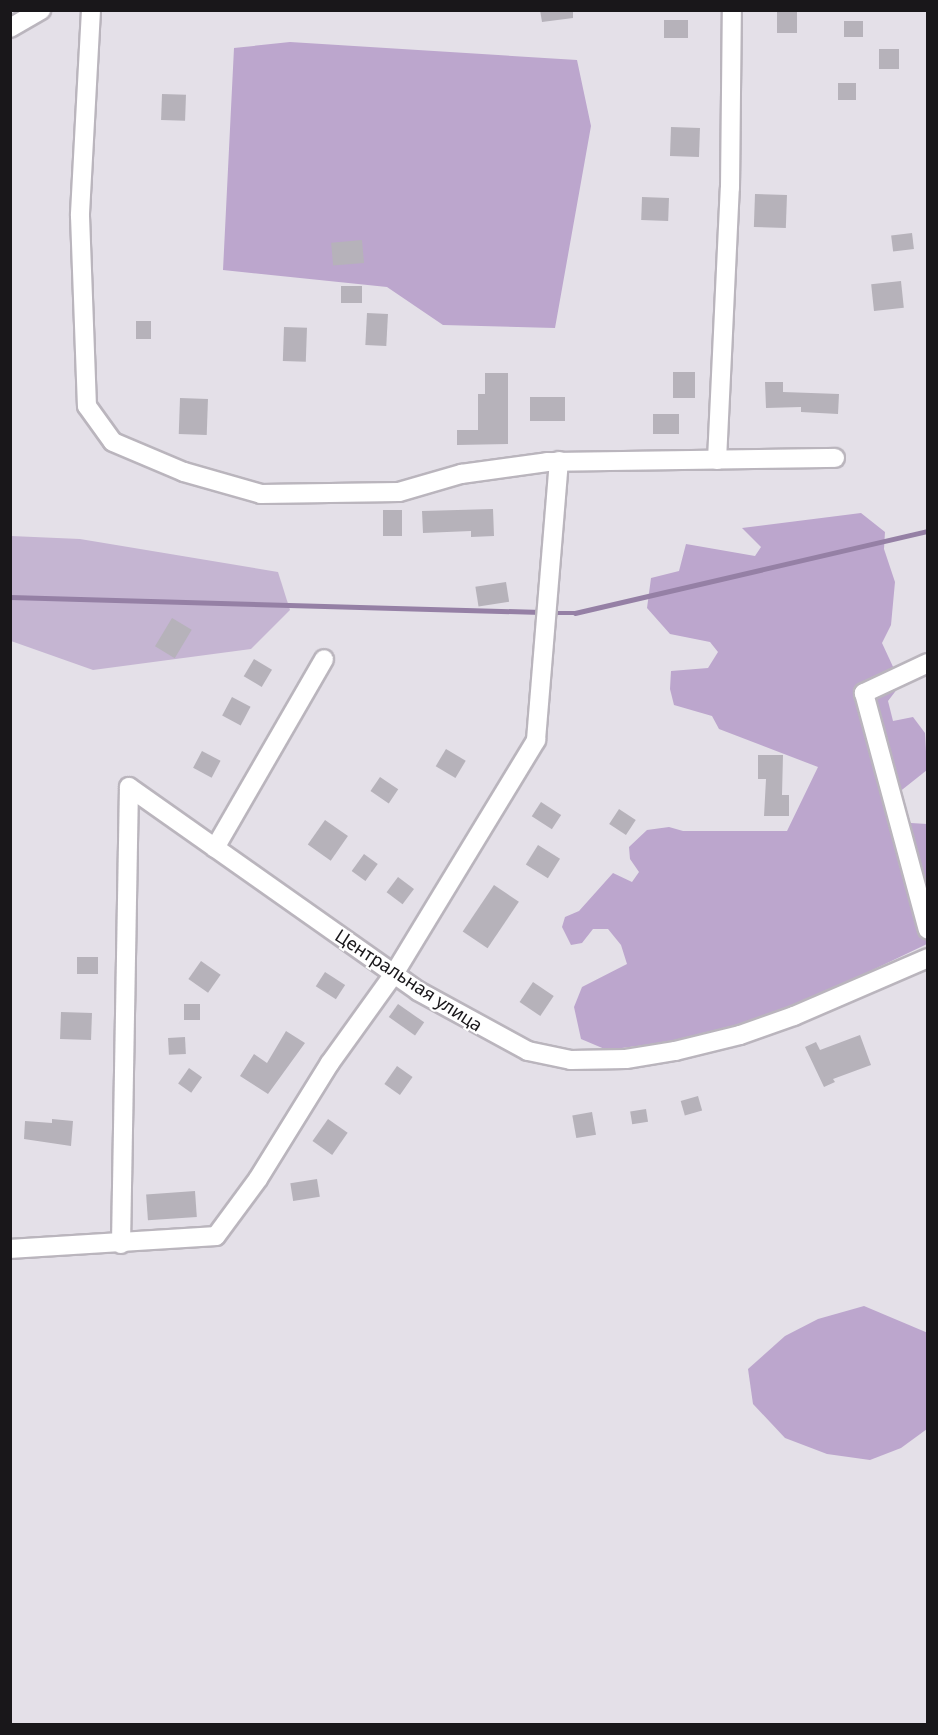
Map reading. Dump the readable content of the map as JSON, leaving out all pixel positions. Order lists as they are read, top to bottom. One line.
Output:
{"streets":{"street":["Центральная улица"]}}
